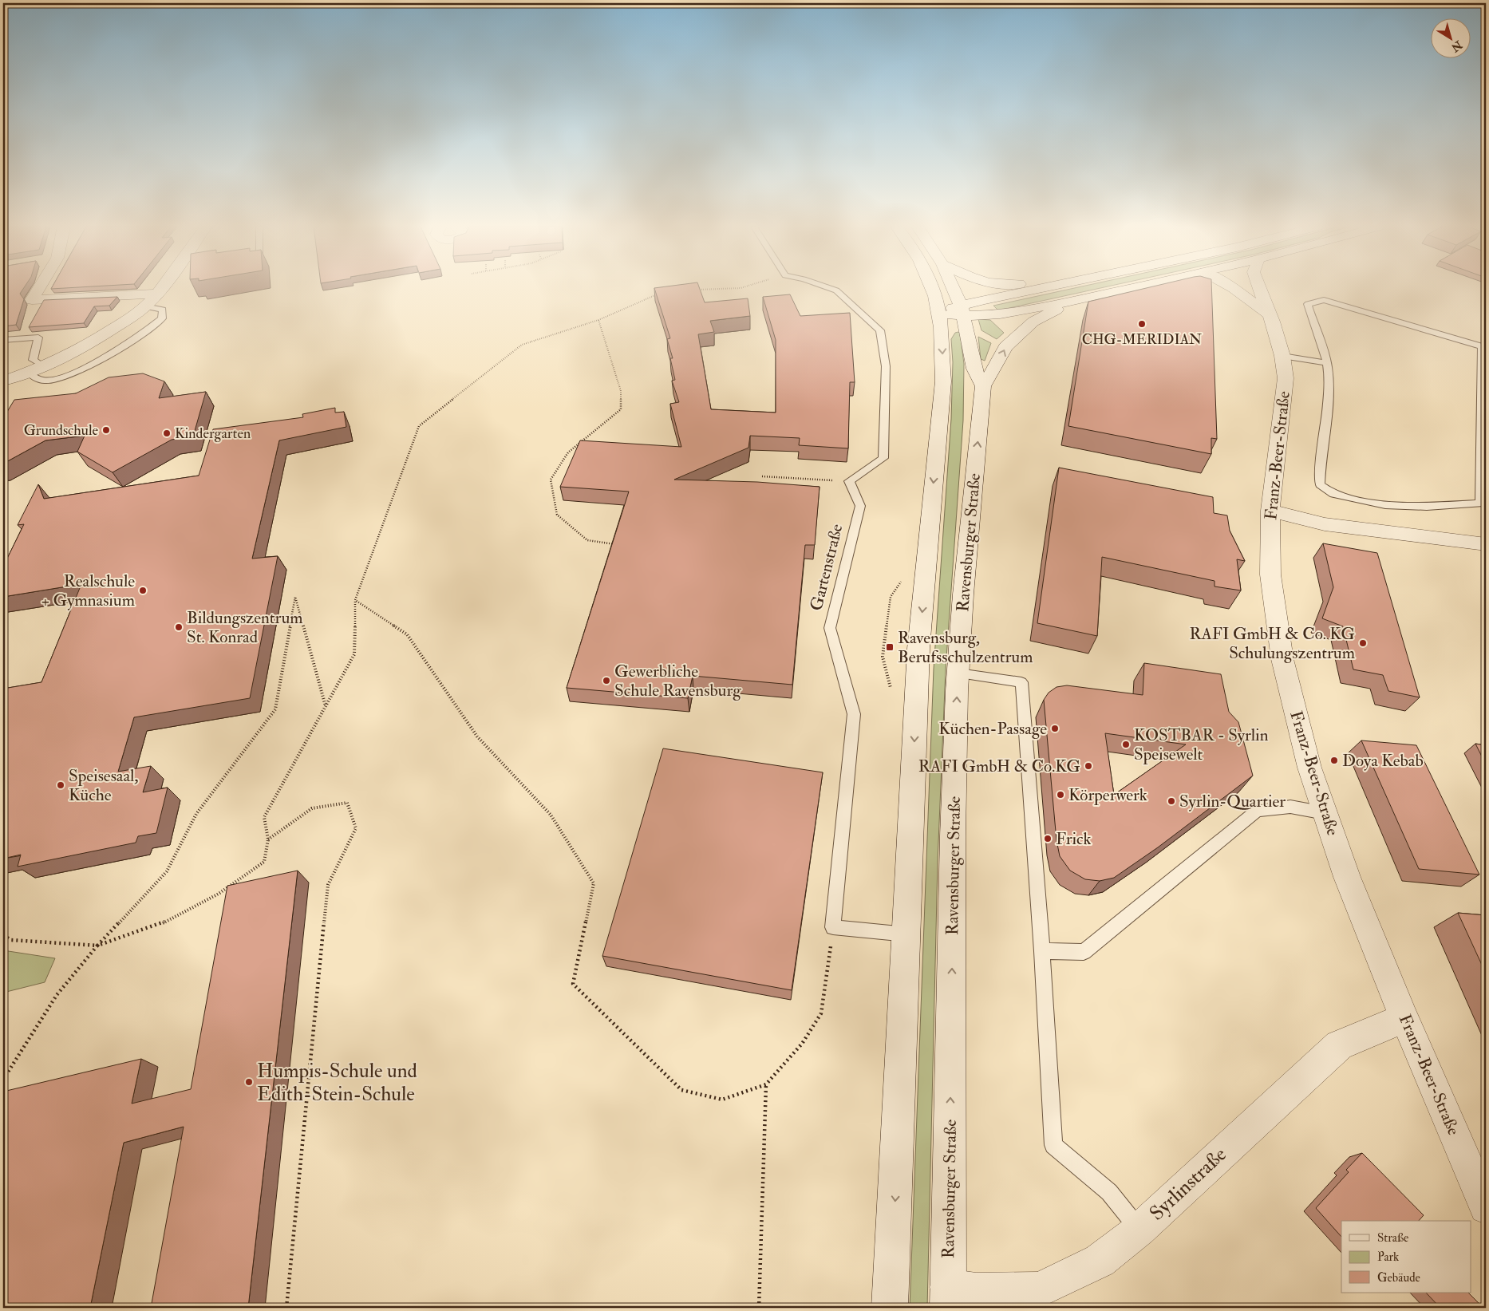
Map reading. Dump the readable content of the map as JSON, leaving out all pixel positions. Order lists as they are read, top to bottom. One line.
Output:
{"streets":{"main road":["Franz-Beer-Straße","Ravensburger Straße","Syrlinstraße"],"lane":["Gartenstraße"]},"crossings":[["Franz-Beer-Straße","Syrlinstraße"],["Ravensburger Straße","Syrlinstraße"]],"places":{"other":["CHG-MERIDIAN","Grundschule","Kindergarten","Realschule + Gymnasium","Bildungszentrum St. Konrad","RAFI GmbH & Co. KG Schulungszentrum","Gewerbliche Schule Ravensburg","Küchen-Passage","KOSTBAR - Syrlin Speisewelt","Doya Kebab","RAFI GmbH & Co.KG","Speisesaal, Küche","Körperwerk","Syrlin-Quartier","Frick","Humpis-Schule und Edith-Stein-Schule"],"transit":["Ravensburg, Berufsschulzentrum"]},"legend":["Straße","Park","Gebäude"],"north":"bottom right"}
